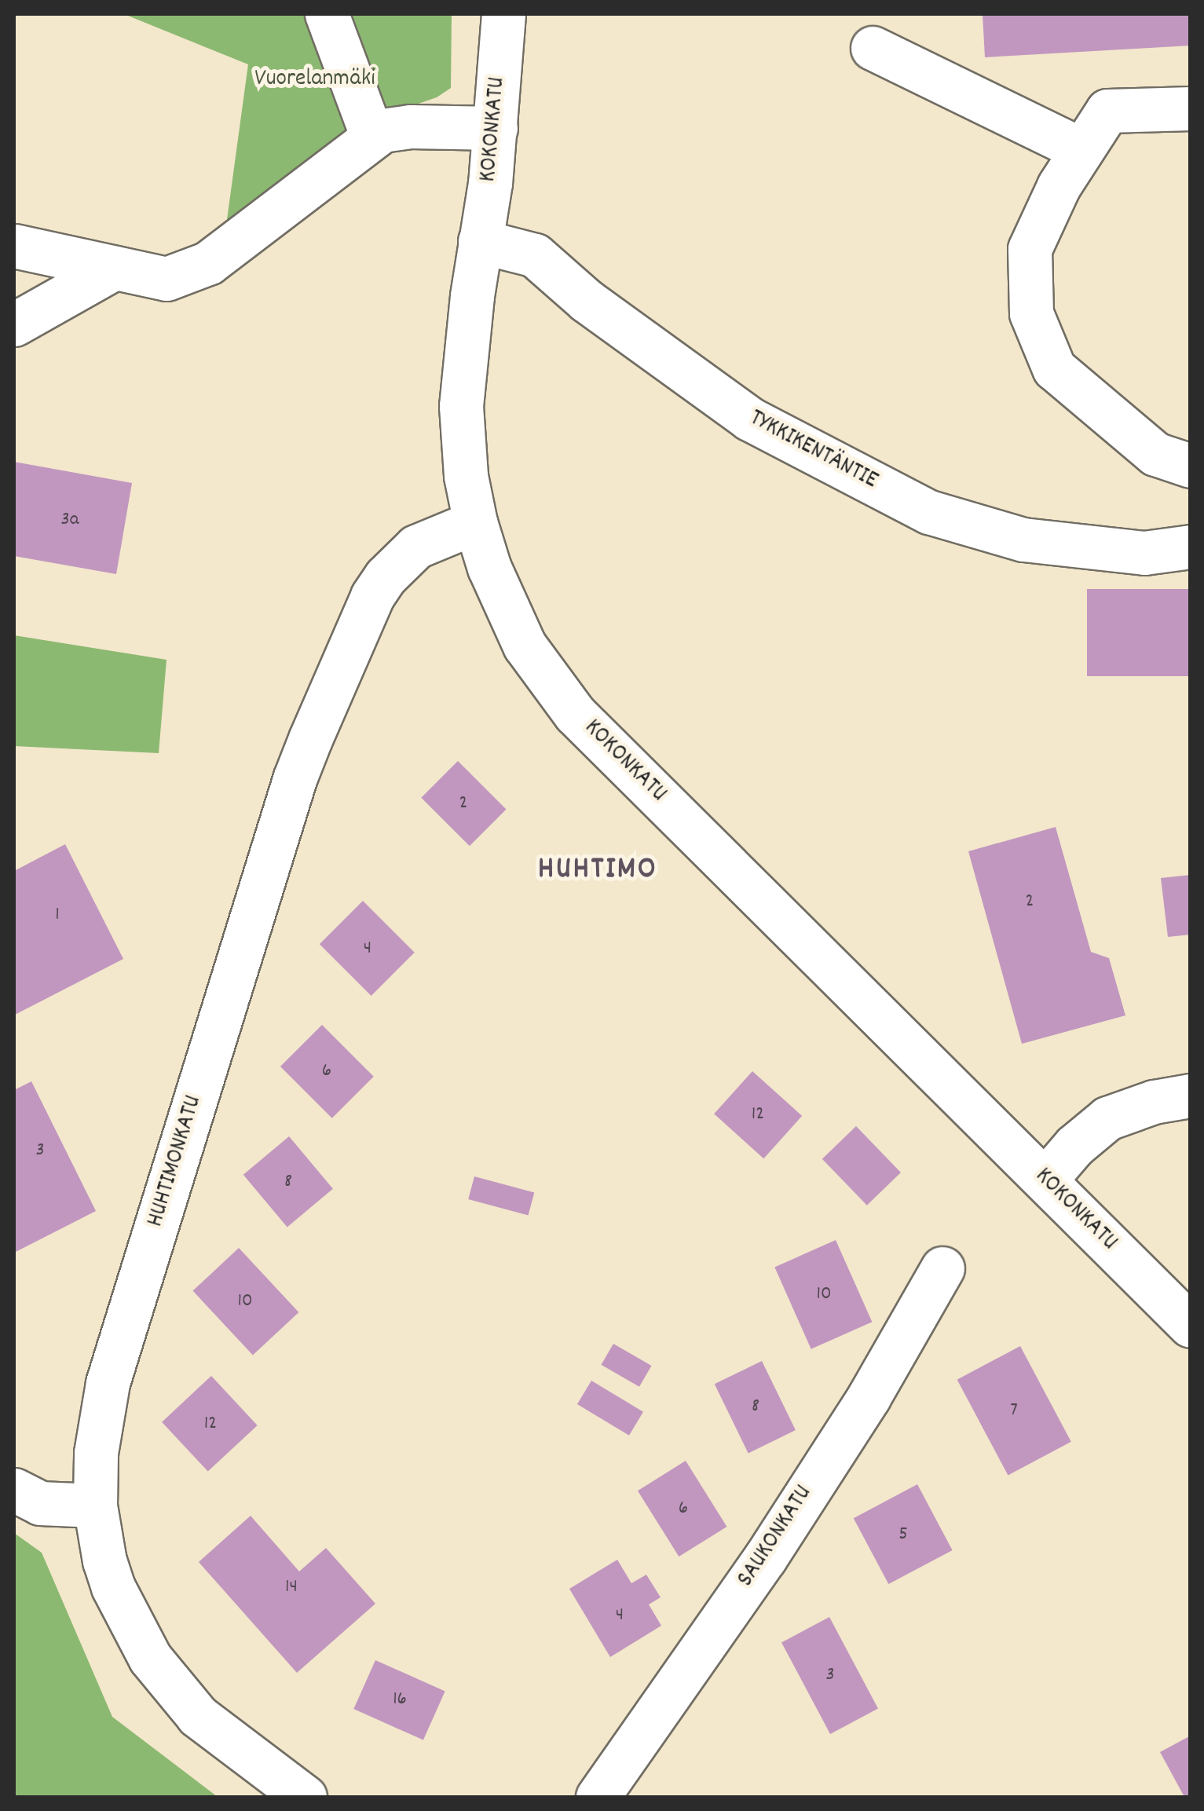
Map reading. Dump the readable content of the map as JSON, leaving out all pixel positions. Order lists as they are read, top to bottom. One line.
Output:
{"streets":{"street":["KOKONKATU","TYKKIKENTÄNTIE","HUHTIMONKATU","SAUKONKATU"]},"crossings":[["KOKONKATU","TYKKIKENTÄNTIE"],["KOKONKATU","HUHTIMONKATU"]],"districts":["HUHTIMO"],"parks":["Vuorelanmäki"],"house_numbers":["3a","2","2","1","4","6","12","3","8","10","10","8","7","12","6","5","14","4","3","16"]}
